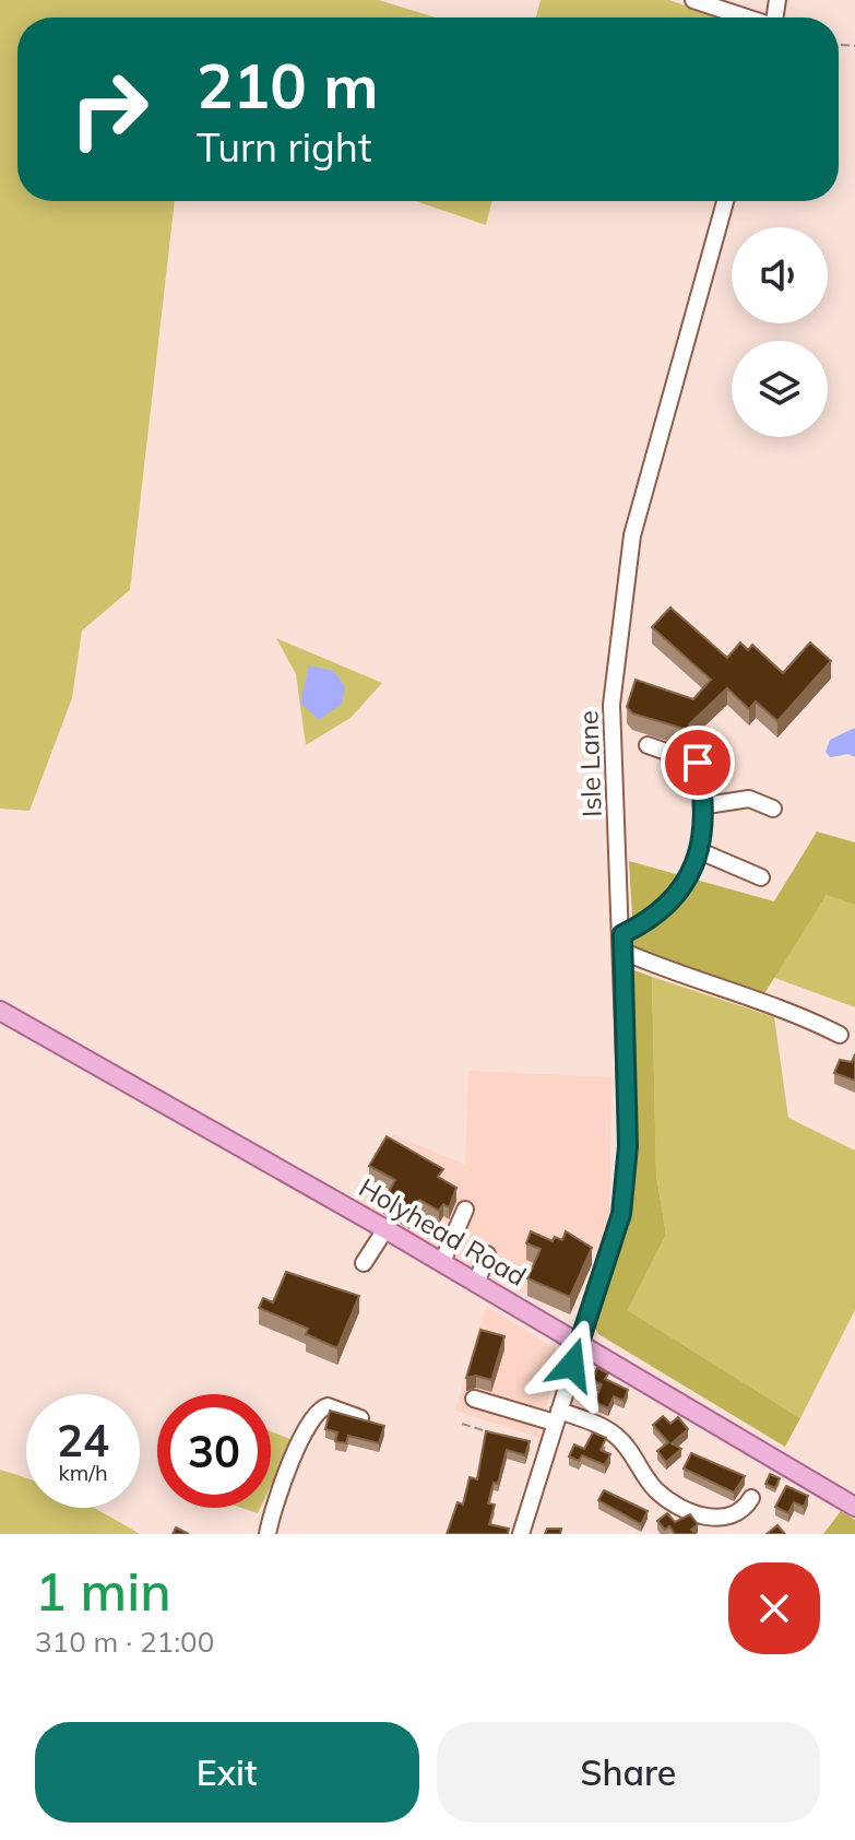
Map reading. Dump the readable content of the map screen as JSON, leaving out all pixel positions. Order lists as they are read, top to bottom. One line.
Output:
{"streets":{"main road":["Holyhead Road"],"street":["Isle Lane"]},"crossings":[["Isle Lane","Holyhead Road"]],"page":{"turn":["210 m","Turn right"],"speed":"24 km/h","limit":"30","heading":["1 min","310 m · 21:00"],"buttons":["Exit","Share"]}}
